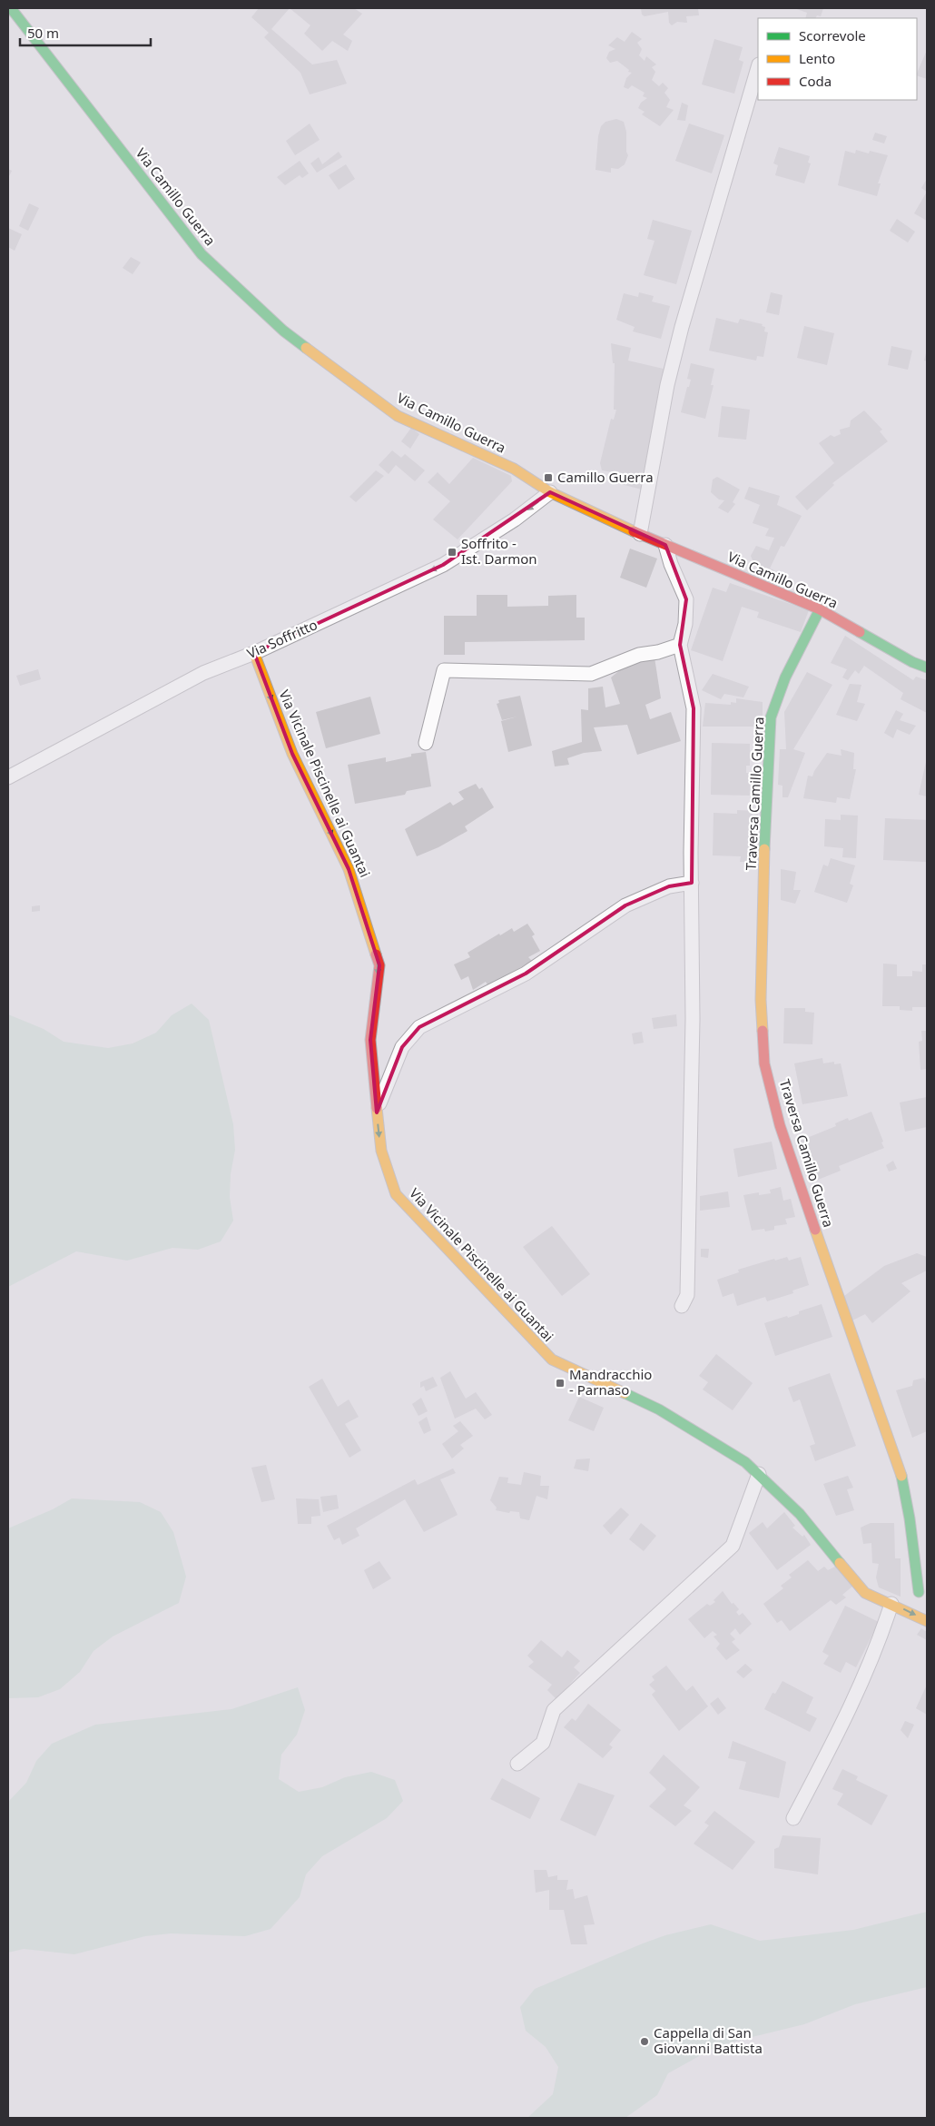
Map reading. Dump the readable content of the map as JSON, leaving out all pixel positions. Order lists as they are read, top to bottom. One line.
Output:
{"streets":{"street":["Via Camillo Guerra","Via Soffritto","Via Vicinale Piscinelle ai Guantai","Traversa Camillo Guerra"]},"crossings":[["Via Camillo Guerra","Via Soffritto"],["Via Camillo Guerra","Traversa Camillo Guerra"],["Via Soffritto","Via Vicinale Piscinelle ai Guantai"]],"one_way":["Via Soffritto","Via Vicinale Piscinelle ai Guantai"],"places":{"transit":["Camillo Guerra","Soffrito - Ist. Darmon","Mandracchio - Parnaso"],"other":["Cappella di San Giovanni Battista"]},"legend":["Scorrevole","Lento","Coda"],"scale_bar":"50 m"}
